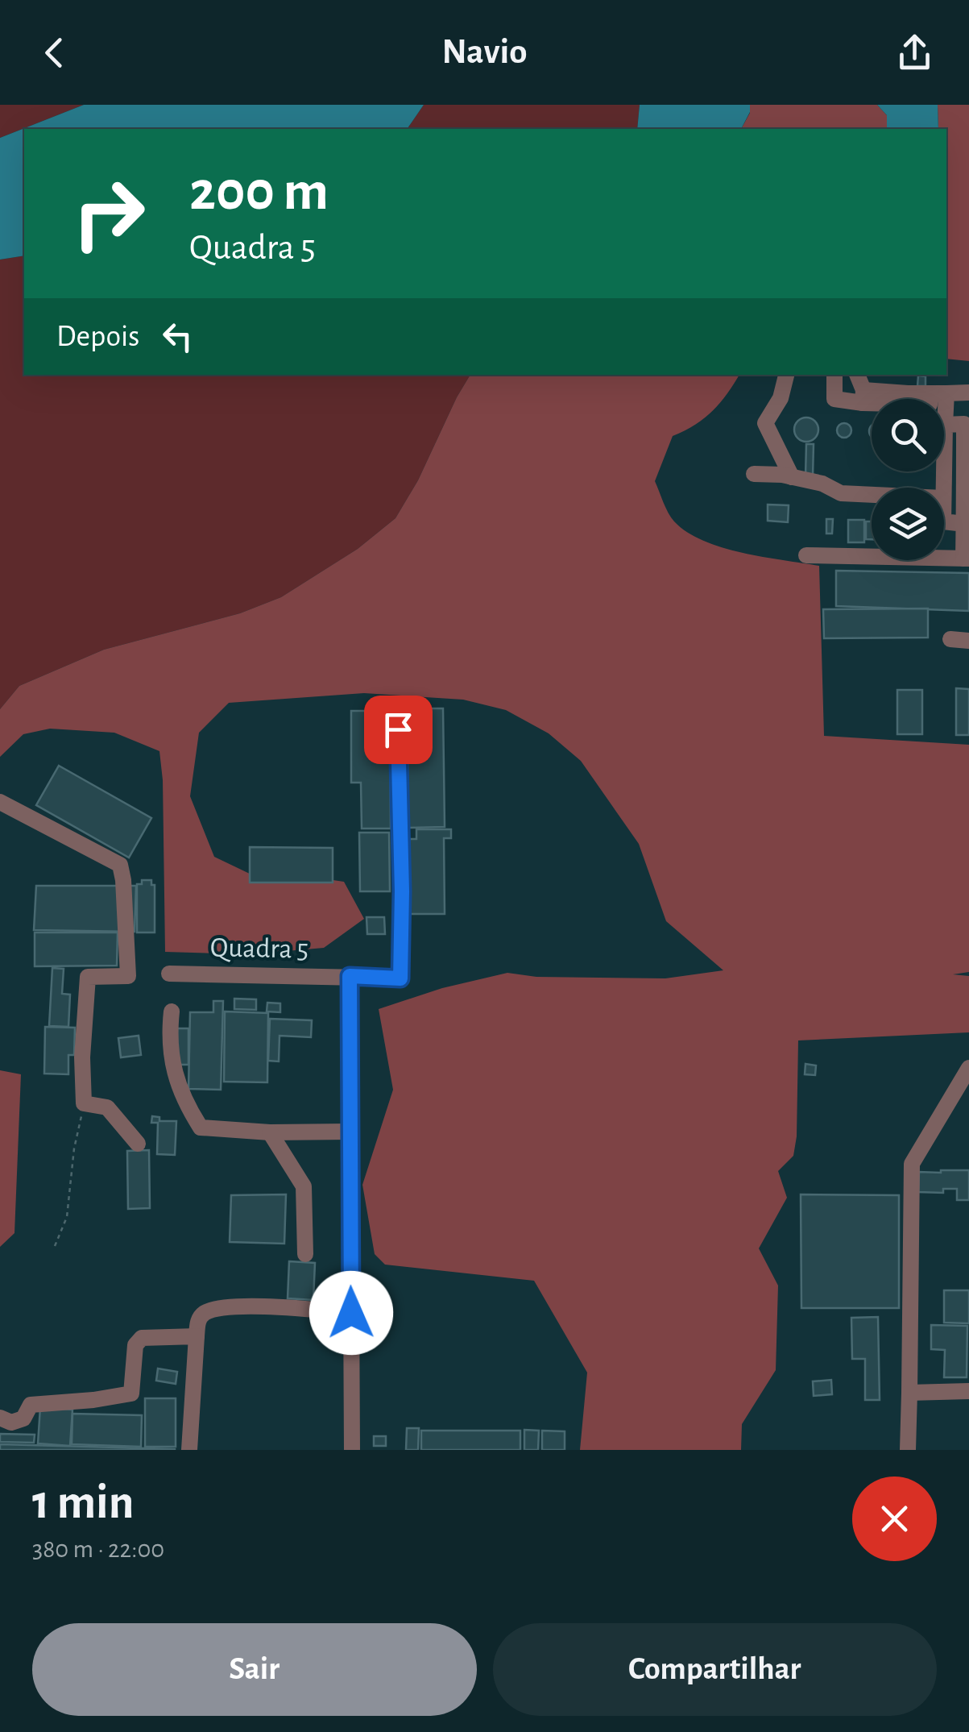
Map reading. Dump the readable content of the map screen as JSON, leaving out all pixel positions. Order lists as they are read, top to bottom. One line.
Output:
{"streets":{"street":["Quadra 5"]},"page":{"header":"Navio","turn":["200 m","Quadra 5"],"then":"Depois","heading":["1 min","380 m · 22:00"],"buttons":["Sair","Compartilhar"]}}
